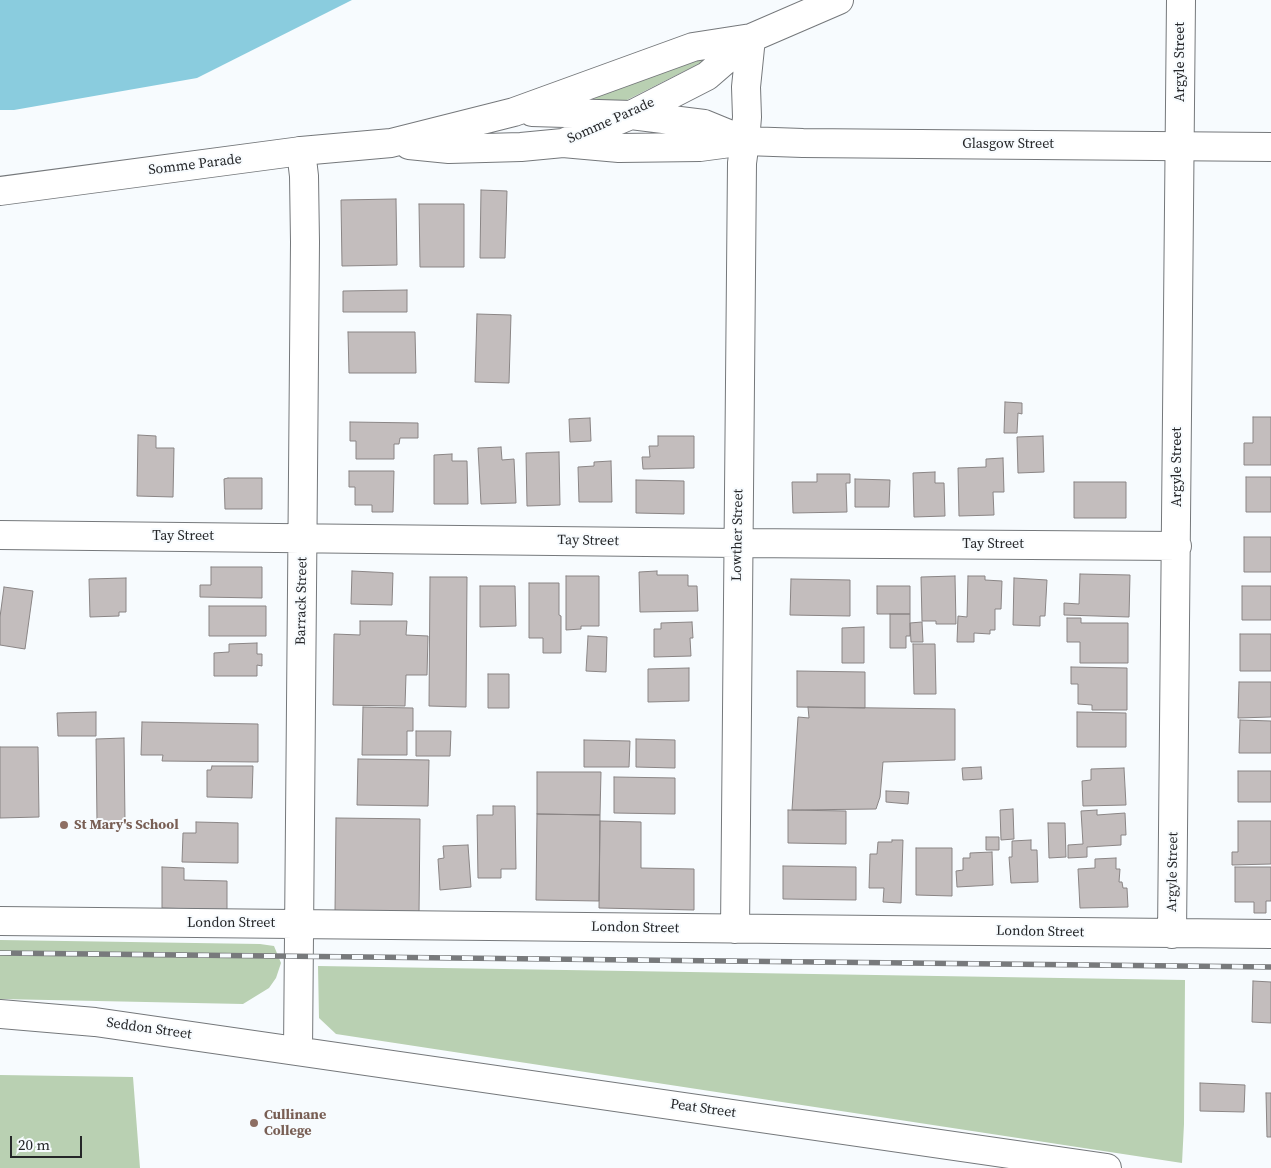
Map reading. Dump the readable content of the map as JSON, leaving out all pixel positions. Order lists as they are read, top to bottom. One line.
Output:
{"streets":{"street":["Argyle Street","Somme Parade","Glasgow Street","Lowther Street","Tay Street","Barrack Street","London Street","Seddon Street","Peat Street"]},"crossings":[["Argyle Street","Glasgow Street"],["Argyle Street","Tay Street"],["Argyle Street","London Street"],["Somme Parade","Glasgow Street"],["Somme Parade","Lowther Street"],["Somme Parade","Barrack Street"],["Glasgow Street","Lowther Street"],["Lowther Street","Tay Street"],["Lowther Street","London Street"],["Tay Street","Barrack Street"],["Barrack Street","London Street"],["Barrack Street","Seddon Street"],["Barrack Street","Peat Street"],["Seddon Street","Peat Street"]],"places":["St Mary's School","Cullinane College"],"scale_bar":"20 m"}
